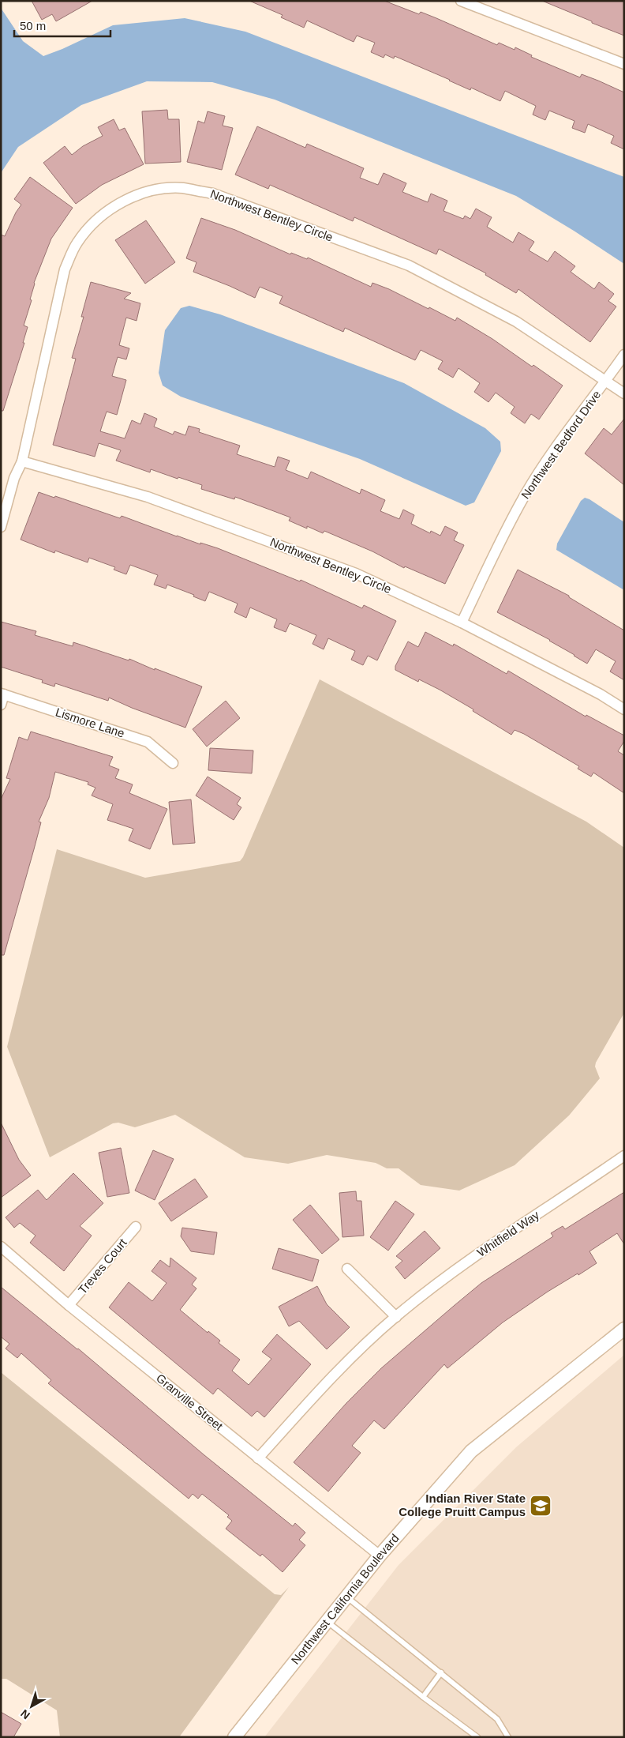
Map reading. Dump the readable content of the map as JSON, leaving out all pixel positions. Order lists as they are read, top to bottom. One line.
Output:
{"streets":{"street":["Northwest Bentley Circle","Northwest Bedford Drive","Lismore Lane","Whitfield Way","Treves Court","Granville Street","Northwest California Boulevard"]},"crossings":[["Northwest Bentley Circle","Northwest Bedford Drive"],["Whitfield Way","Granville Street"],["Treves Court","Granville Street"],["Granville Street","Northwest California Boulevard"]],"places":{"school or university":["Indian River State College Pruitt Campus"]},"scale_bar":"50 m","north":"bottom left"}
